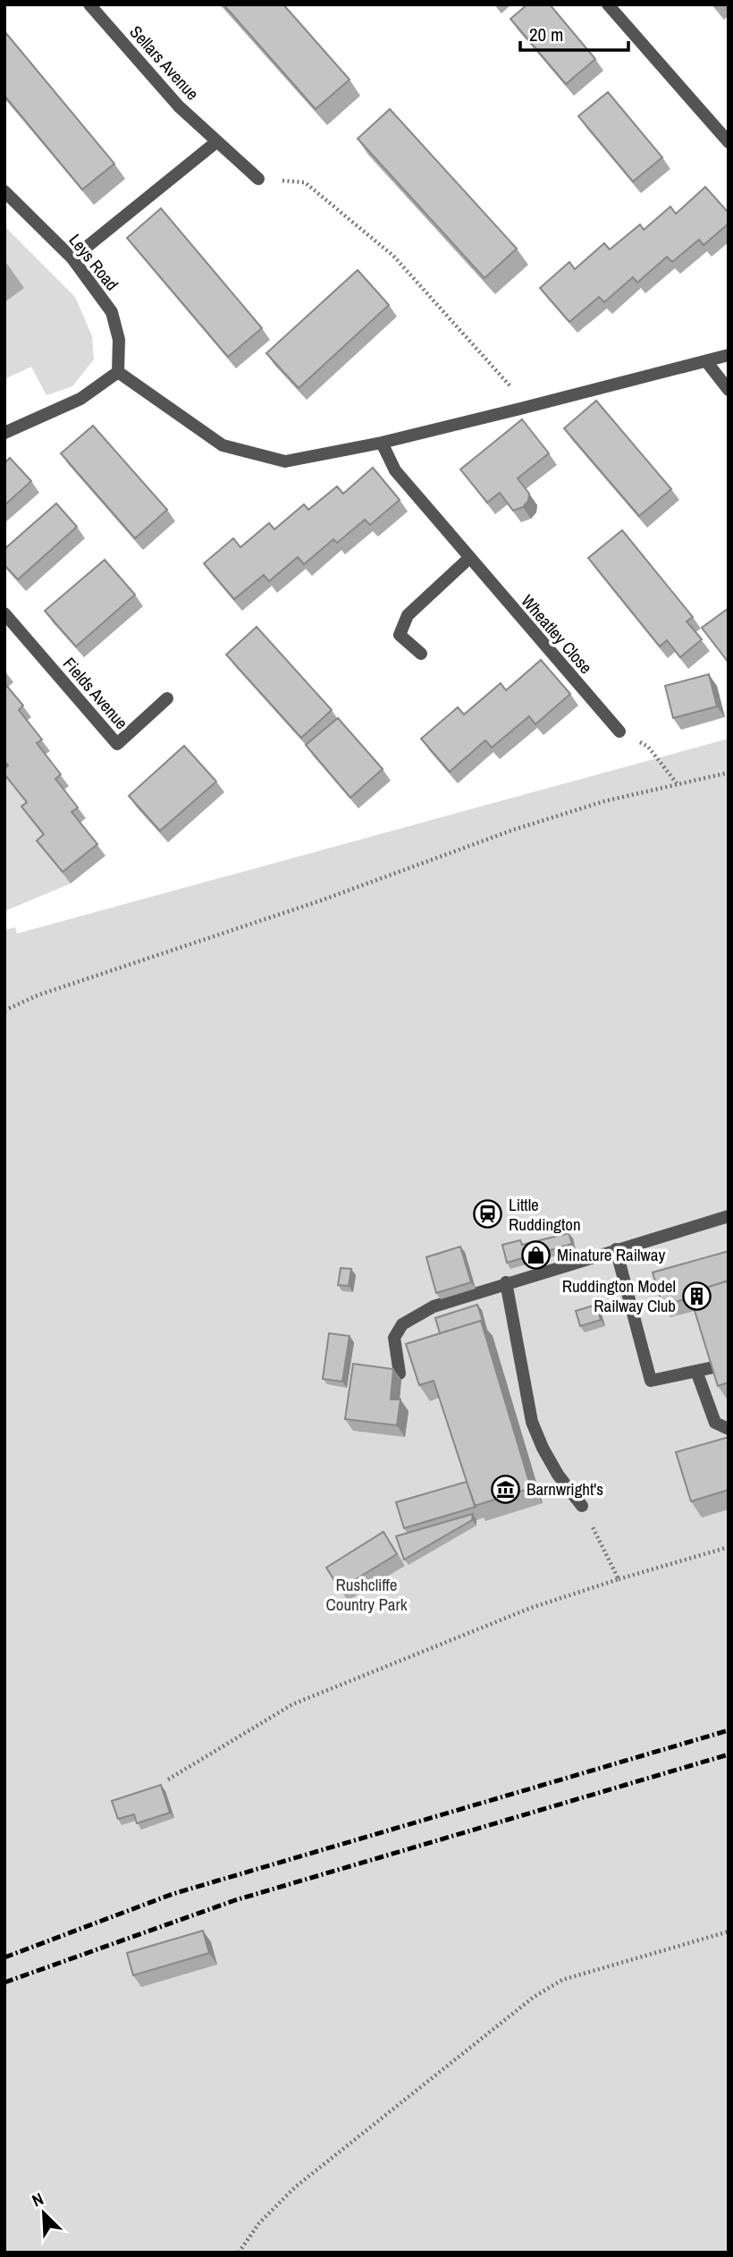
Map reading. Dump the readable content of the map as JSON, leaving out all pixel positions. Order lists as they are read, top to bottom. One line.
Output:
{"streets":{"street":["Sellars Avenue","Leys Road","Wheatley Close","Fields Avenue"]},"parks":["Rushcliffe Country Park"],"places":{"station":["Little Ruddington"],"shop":["Minature Railway"],"building":["Ruddington Model Railway Club"],"museum":["Barnwright's"]},"scale_bar":"20 m","north":"top left"}
